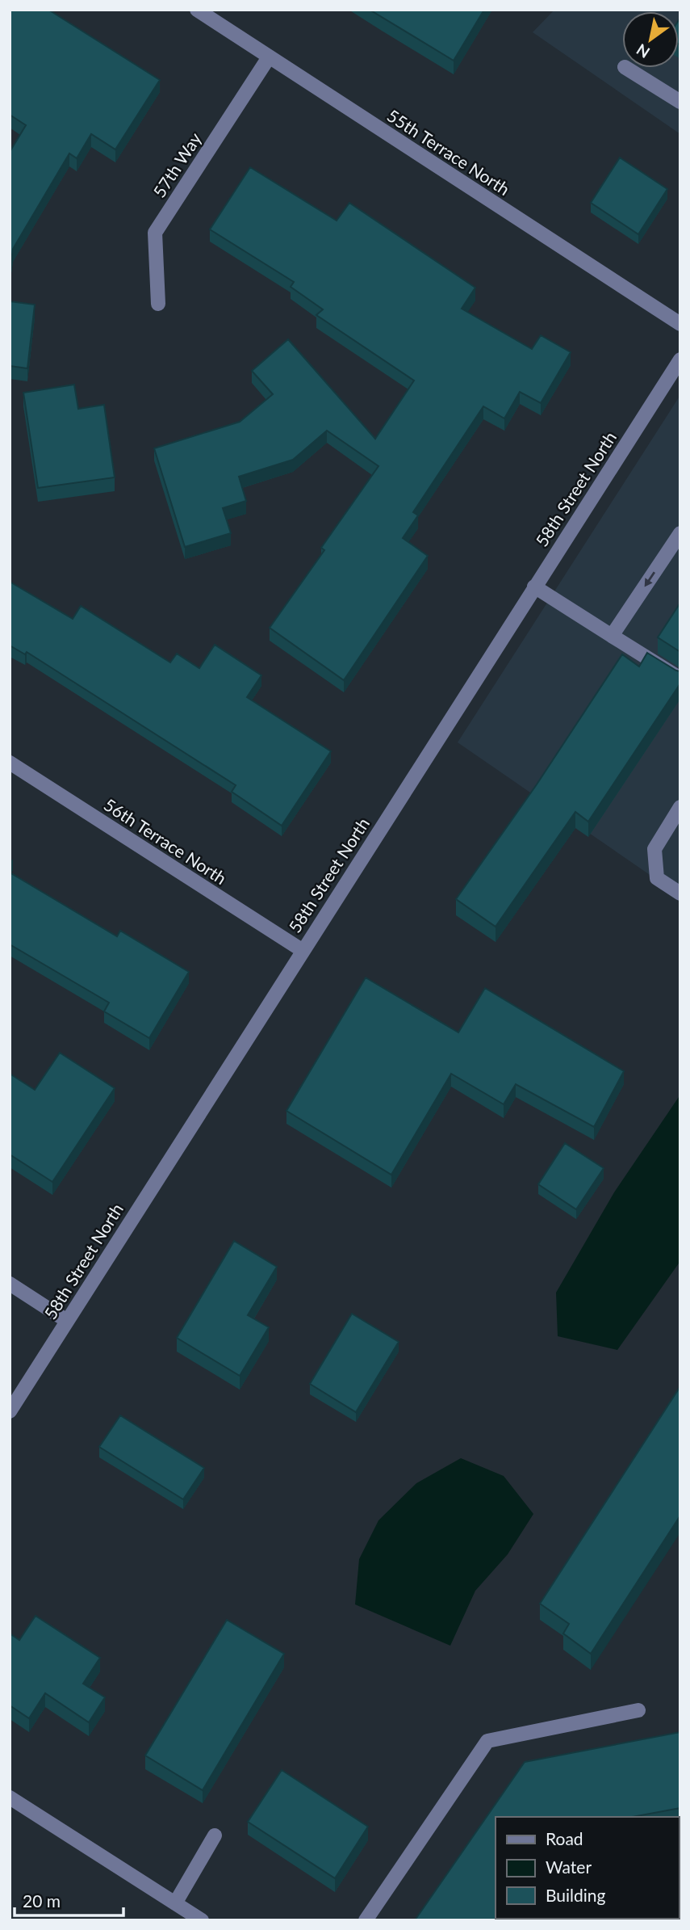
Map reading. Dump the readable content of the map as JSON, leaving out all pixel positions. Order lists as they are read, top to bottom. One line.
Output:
{"streets":{"street":["55th Terrace North","57th Way","58th Street North","56th Terrace North"]},"crossings":[["55th Terrace North","57th Way"],["58th Street North","56th Terrace North"]],"legend":["Road","Water","Building"],"scale_bar":"20 m","north":"bottom left"}
